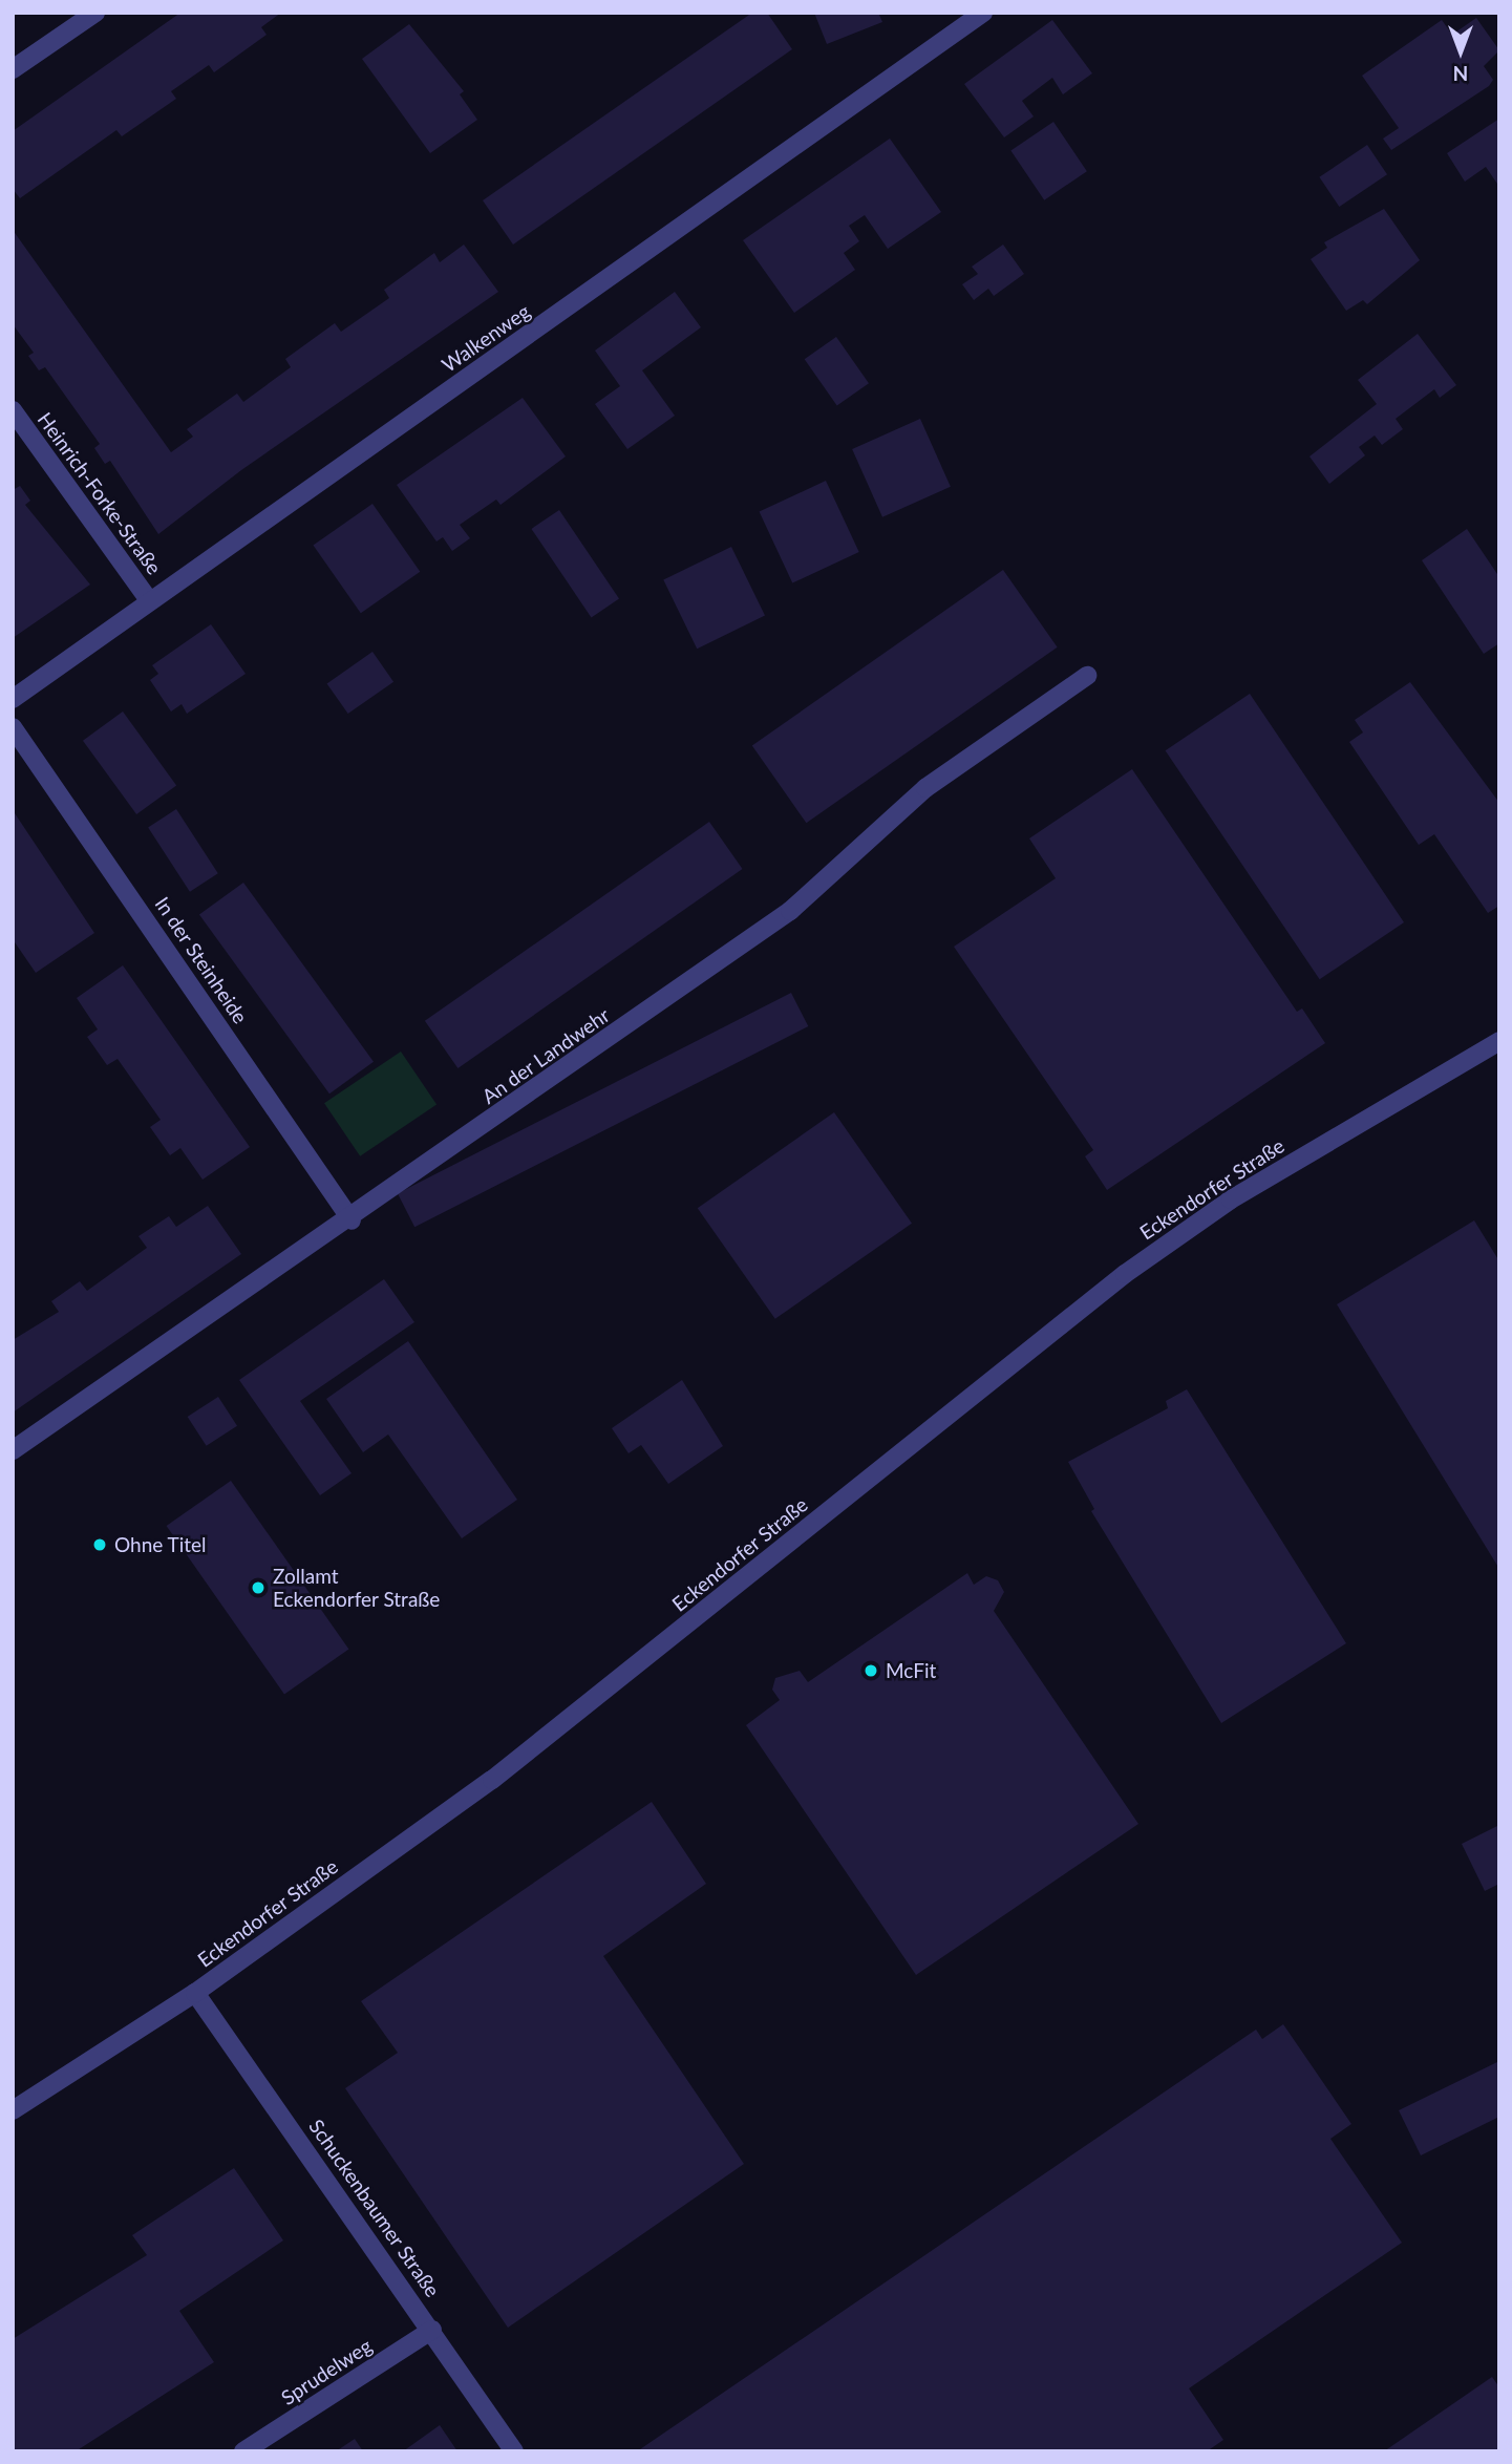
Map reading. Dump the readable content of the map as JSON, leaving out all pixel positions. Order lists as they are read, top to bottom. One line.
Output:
{"streets":{"street":["Walkenweg","Heinrich-Forke-Straße","In der Steinheide","An der Landwehr","Eckendorfer Straße","Schuckenbaumer Straße","Sprudelweg"]},"crossings":[["Walkenweg","Heinrich-Forke-Straße"],["In der Steinheide","An der Landwehr"],["Eckendorfer Straße","Schuckenbaumer Straße"],["Schuckenbaumer Straße","Sprudelweg"]],"places":["Ohne Titel","Zollamt Eckendorfer Straße","McFit"],"north":"bottom"}
